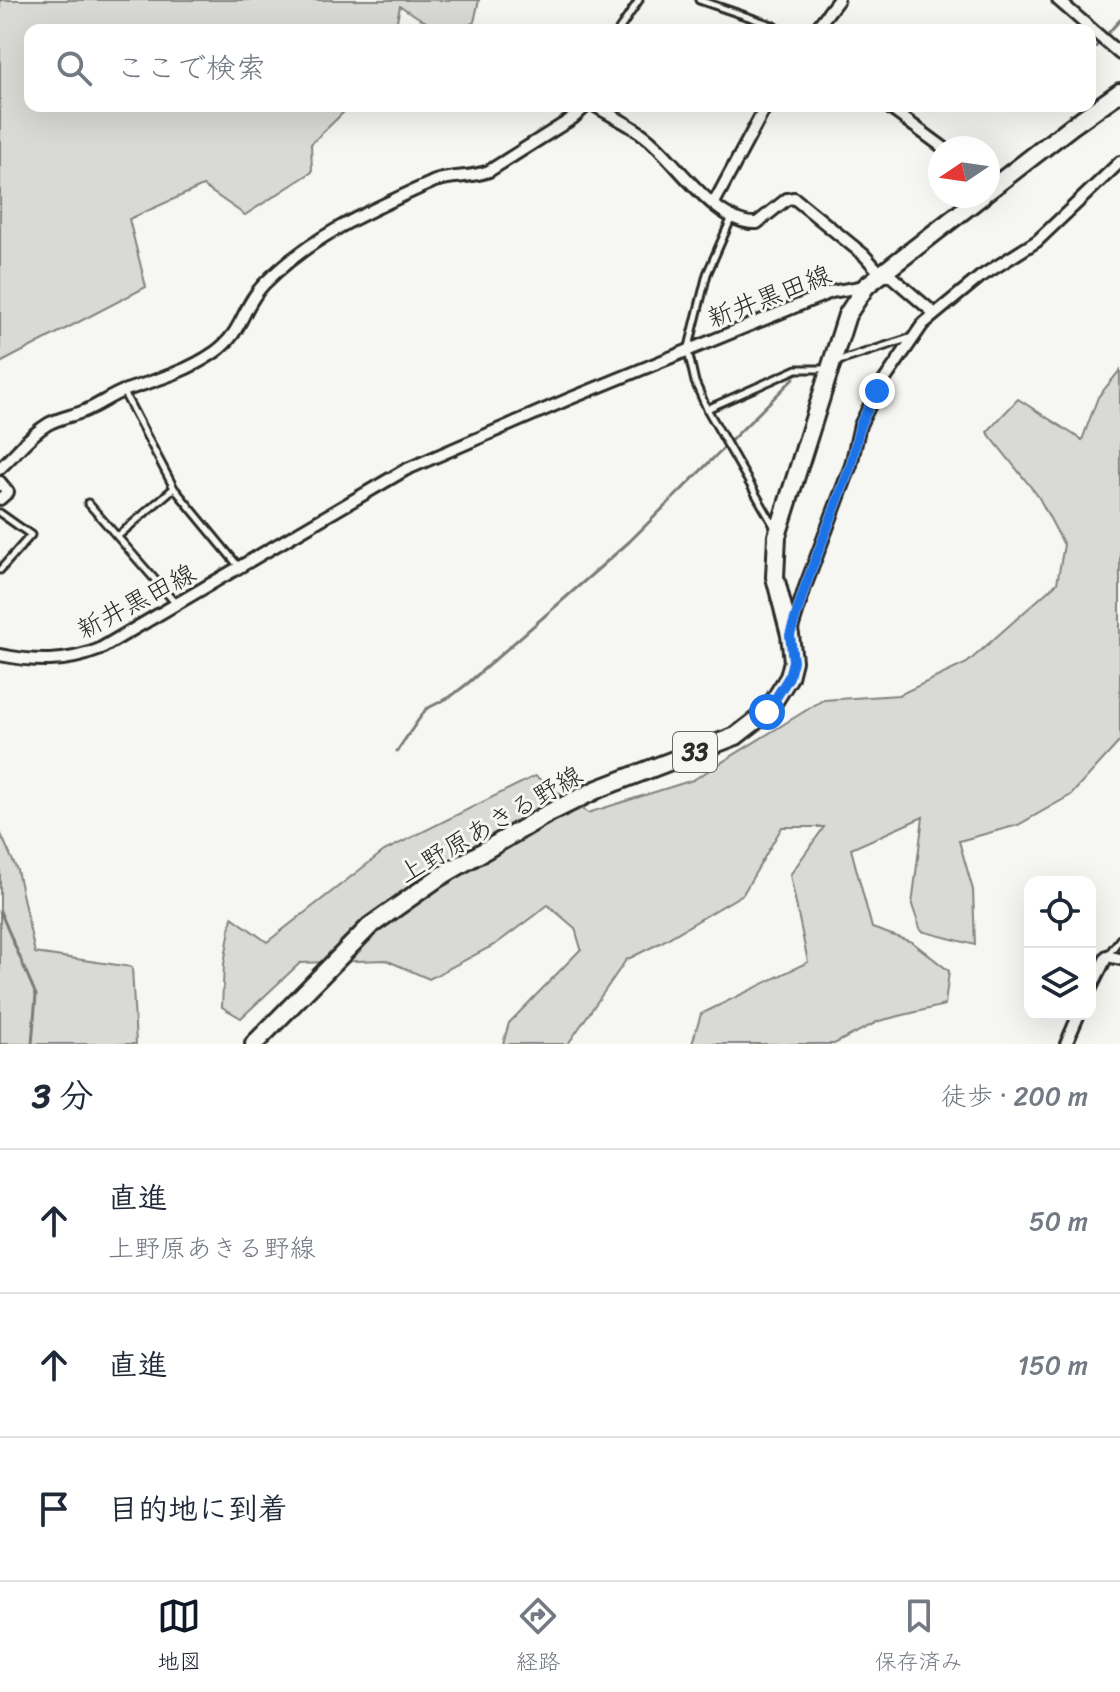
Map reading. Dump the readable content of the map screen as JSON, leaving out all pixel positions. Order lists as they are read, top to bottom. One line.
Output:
{"streets":{"main road":["33","上野原あきる野線"],"street":["新井黒田線"]},"crossings":[["新井黒田線","上野原あきる野線"]],"north":"left","page":{"search":"ここで検索","heading":["3 分","徒歩 · 200 m"],"list":[["直進","上野原あきる野線","50 m"],["直進","150 m"],"目的地に到着"],"nav":["地図","経路","保存済み"]}}
